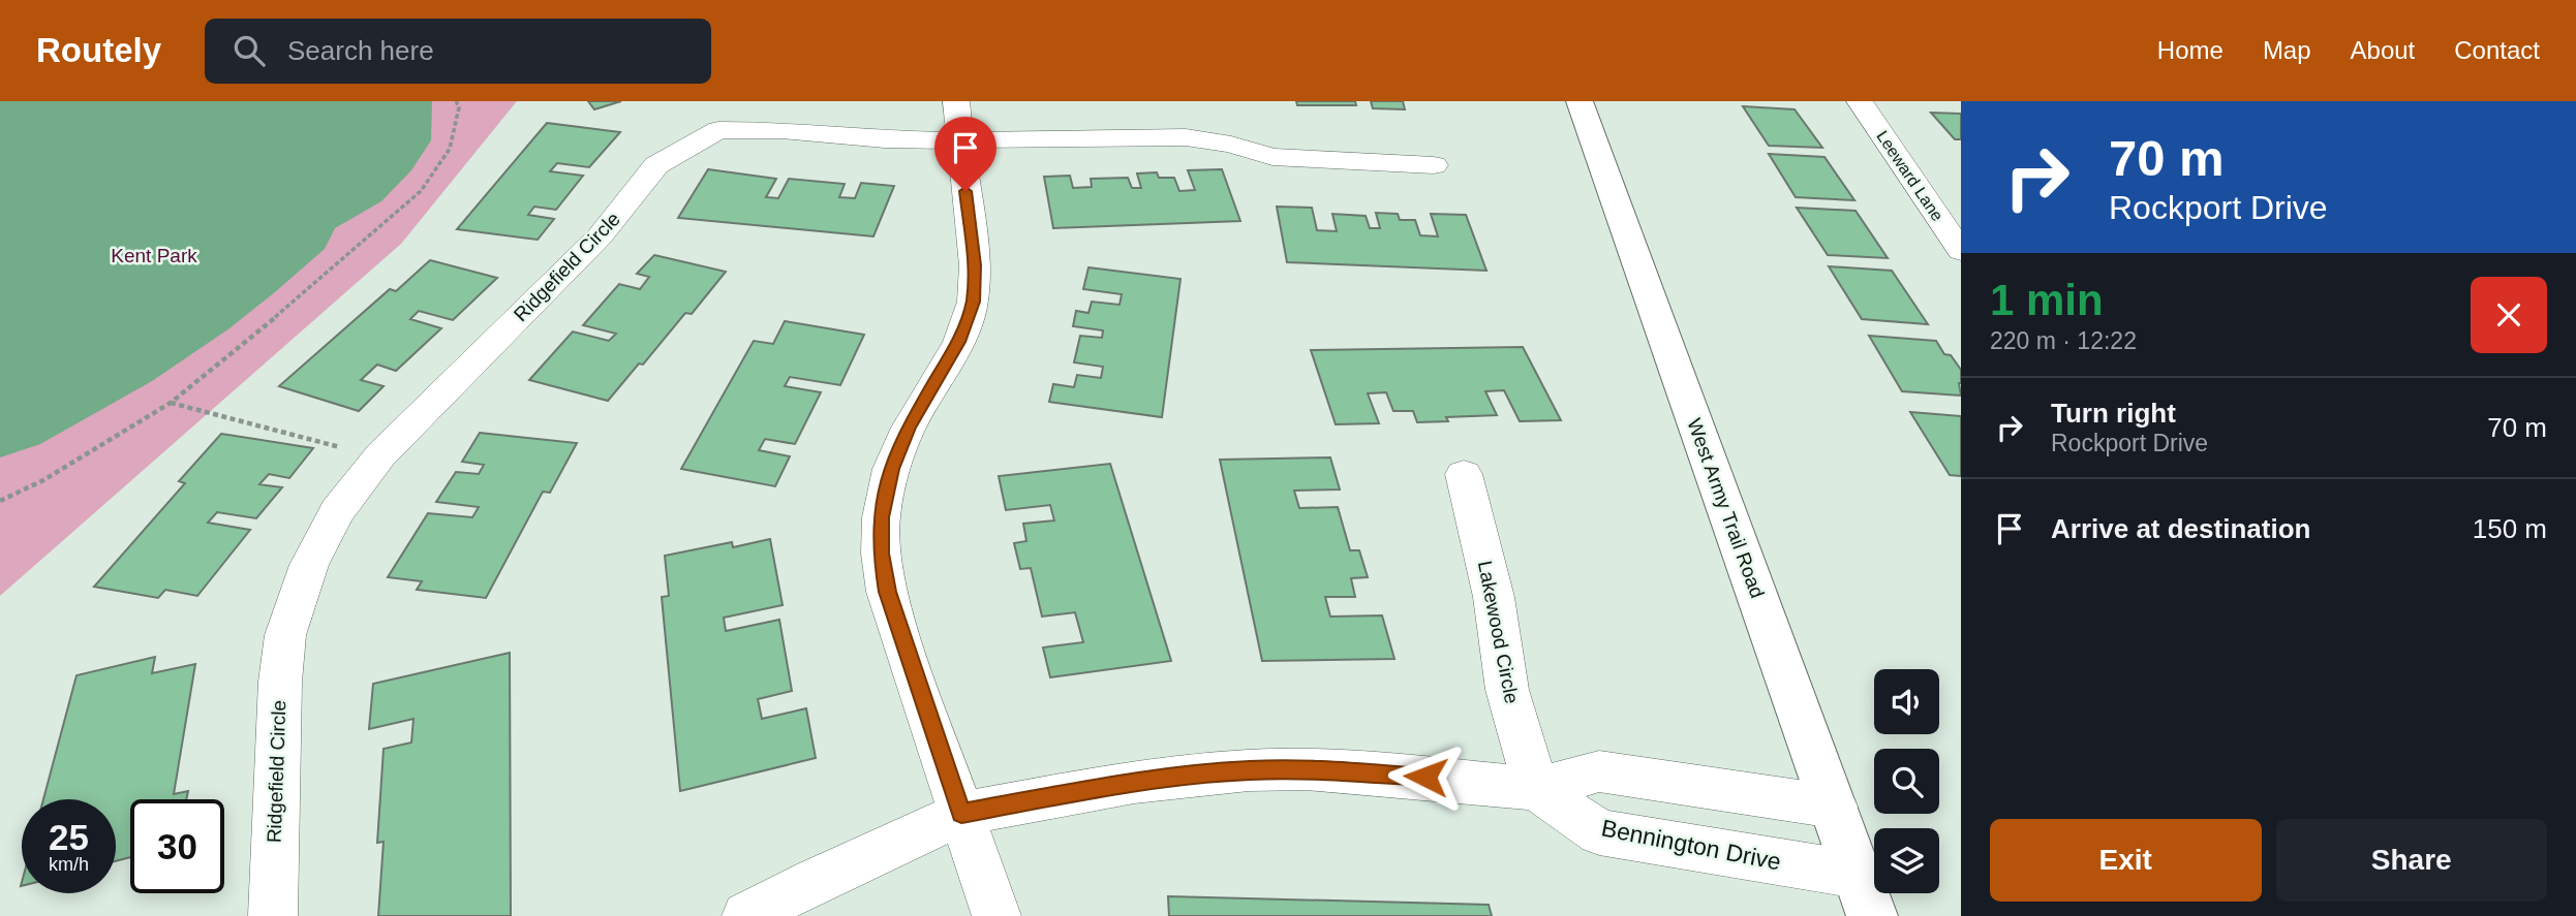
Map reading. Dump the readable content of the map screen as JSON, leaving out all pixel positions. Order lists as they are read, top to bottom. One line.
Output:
{"streets":{"main road":["West Army Trail Road"],"street":["Leeward Lane","Ridgefield Circle","Lakewood Circle","Bennington Drive"]},"crossings":[["West Army Trail Road","Bennington Drive"],["Lakewood Circle","Bennington Drive"]],"parks":["Kent Park"],"page":{"header":"Routely","search":"Search here","nav":["Home","Map","About","Contact"],"turn":["70 m","Rockport Drive"],"heading":["1 min","220 m · 12:22"],"list":[{"name":"Turn right","note":"Rockport Drive","value":"70 m"},{"name":"Arrive at destination","value":"150 m"}],"speed":"25 km/h","limit":"30","buttons":["Exit","Share"]}}
